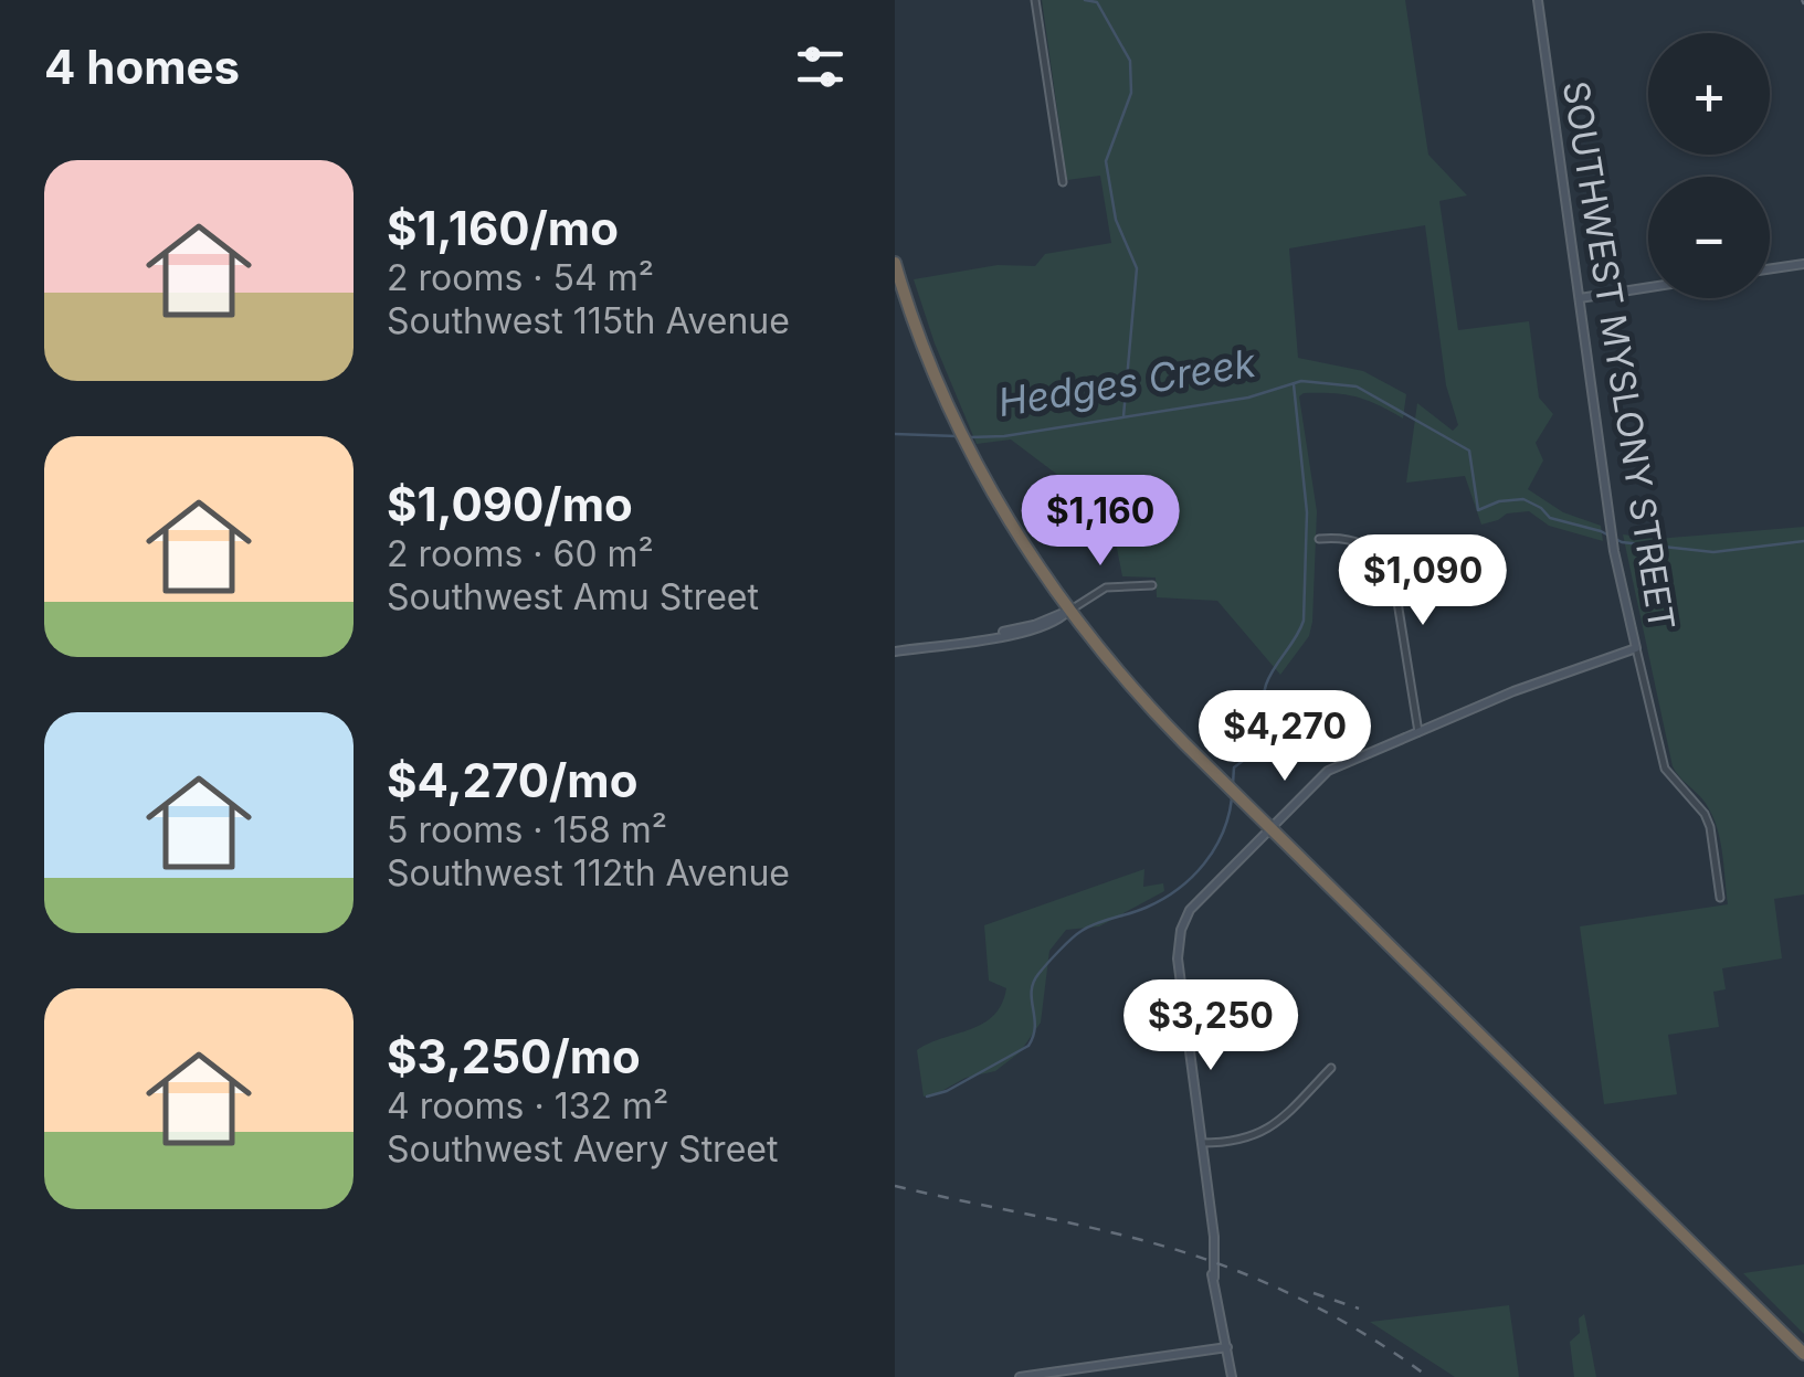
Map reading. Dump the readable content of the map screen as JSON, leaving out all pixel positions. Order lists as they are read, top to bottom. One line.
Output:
{"streets":{"street":["SOUTHWEST MYSLONY STREET"]},"water":["Hedges Creek"],"page":{"heading":"4 homes","map_buttons":["+","−"],"list":[{"name":"$1,160/mo","note":"2 rooms · 54 m² · Southwest 115th Avenue"},{"name":"$1,090/mo","note":"2 rooms · 60 m² · Southwest Amu Street"},{"name":"$4,270/mo","note":"5 rooms · 158 m² · Southwest 112th Avenue"},{"name":"$3,250/mo","note":"4 rooms · 132 m² · Southwest Avery Street"}],"price":["$1,160","$1,090","$4,270","$3,250"]}}
